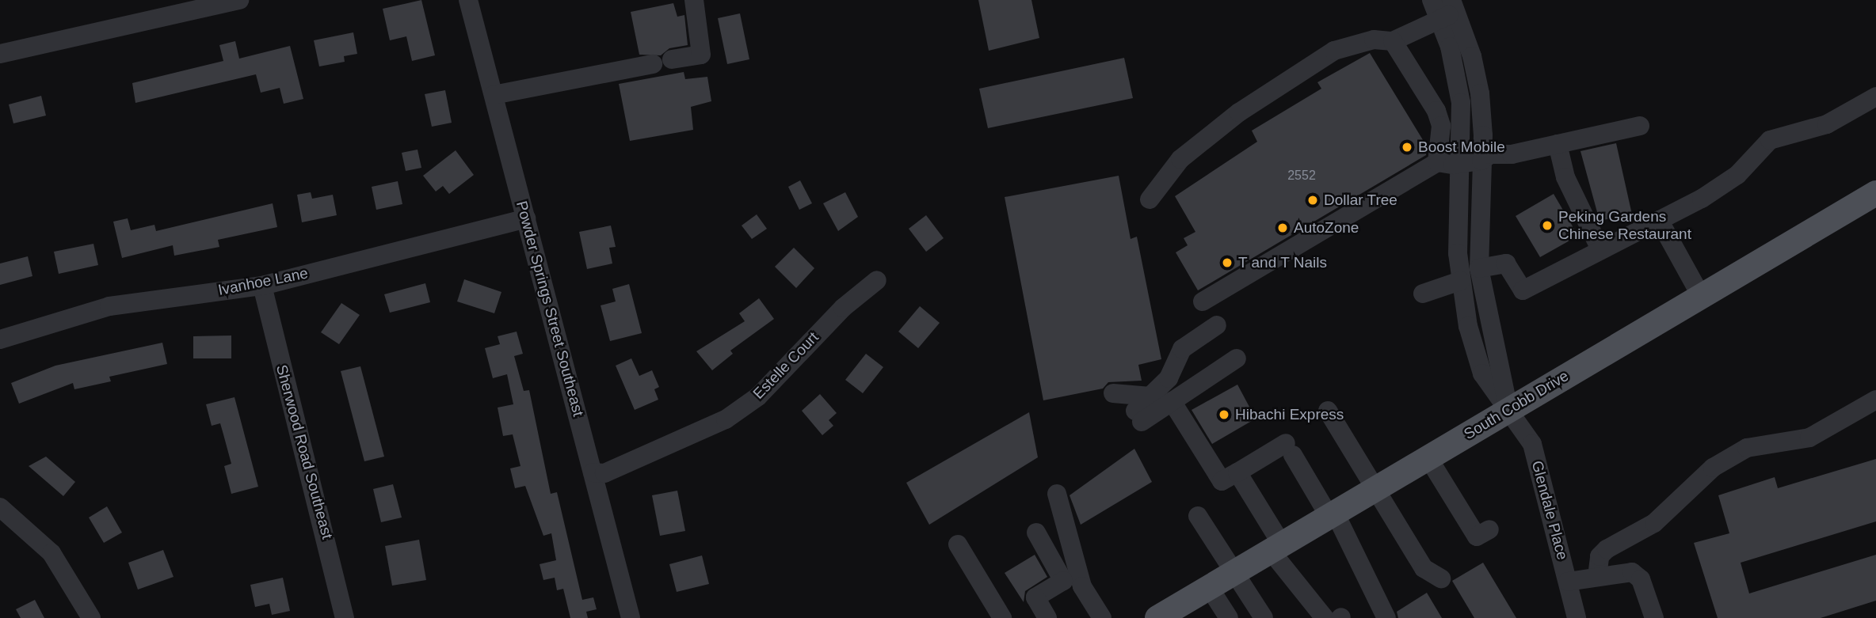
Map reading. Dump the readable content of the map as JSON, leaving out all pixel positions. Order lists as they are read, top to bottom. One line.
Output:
{"streets":{"main road":["South Cobb Drive"],"street":["Ivanhoe Lane","Powder Springs Street Southeast","Estelle Court","Sherwood Road Southeast","Glendale Place"]},"crossings":[["Ivanhoe Lane","Powder Springs Street Southeast"],["Ivanhoe Lane","Sherwood Road Southeast"],["Powder Springs Street Southeast","Estelle Court"],["South Cobb Drive","Glendale Place"]],"places":["Boost Mobile","Dollar Tree","Peking Gardens Chinese Restaurant","AutoZone","T and T Nails","Hibachi Express"],"house_numbers":["2552"]}
